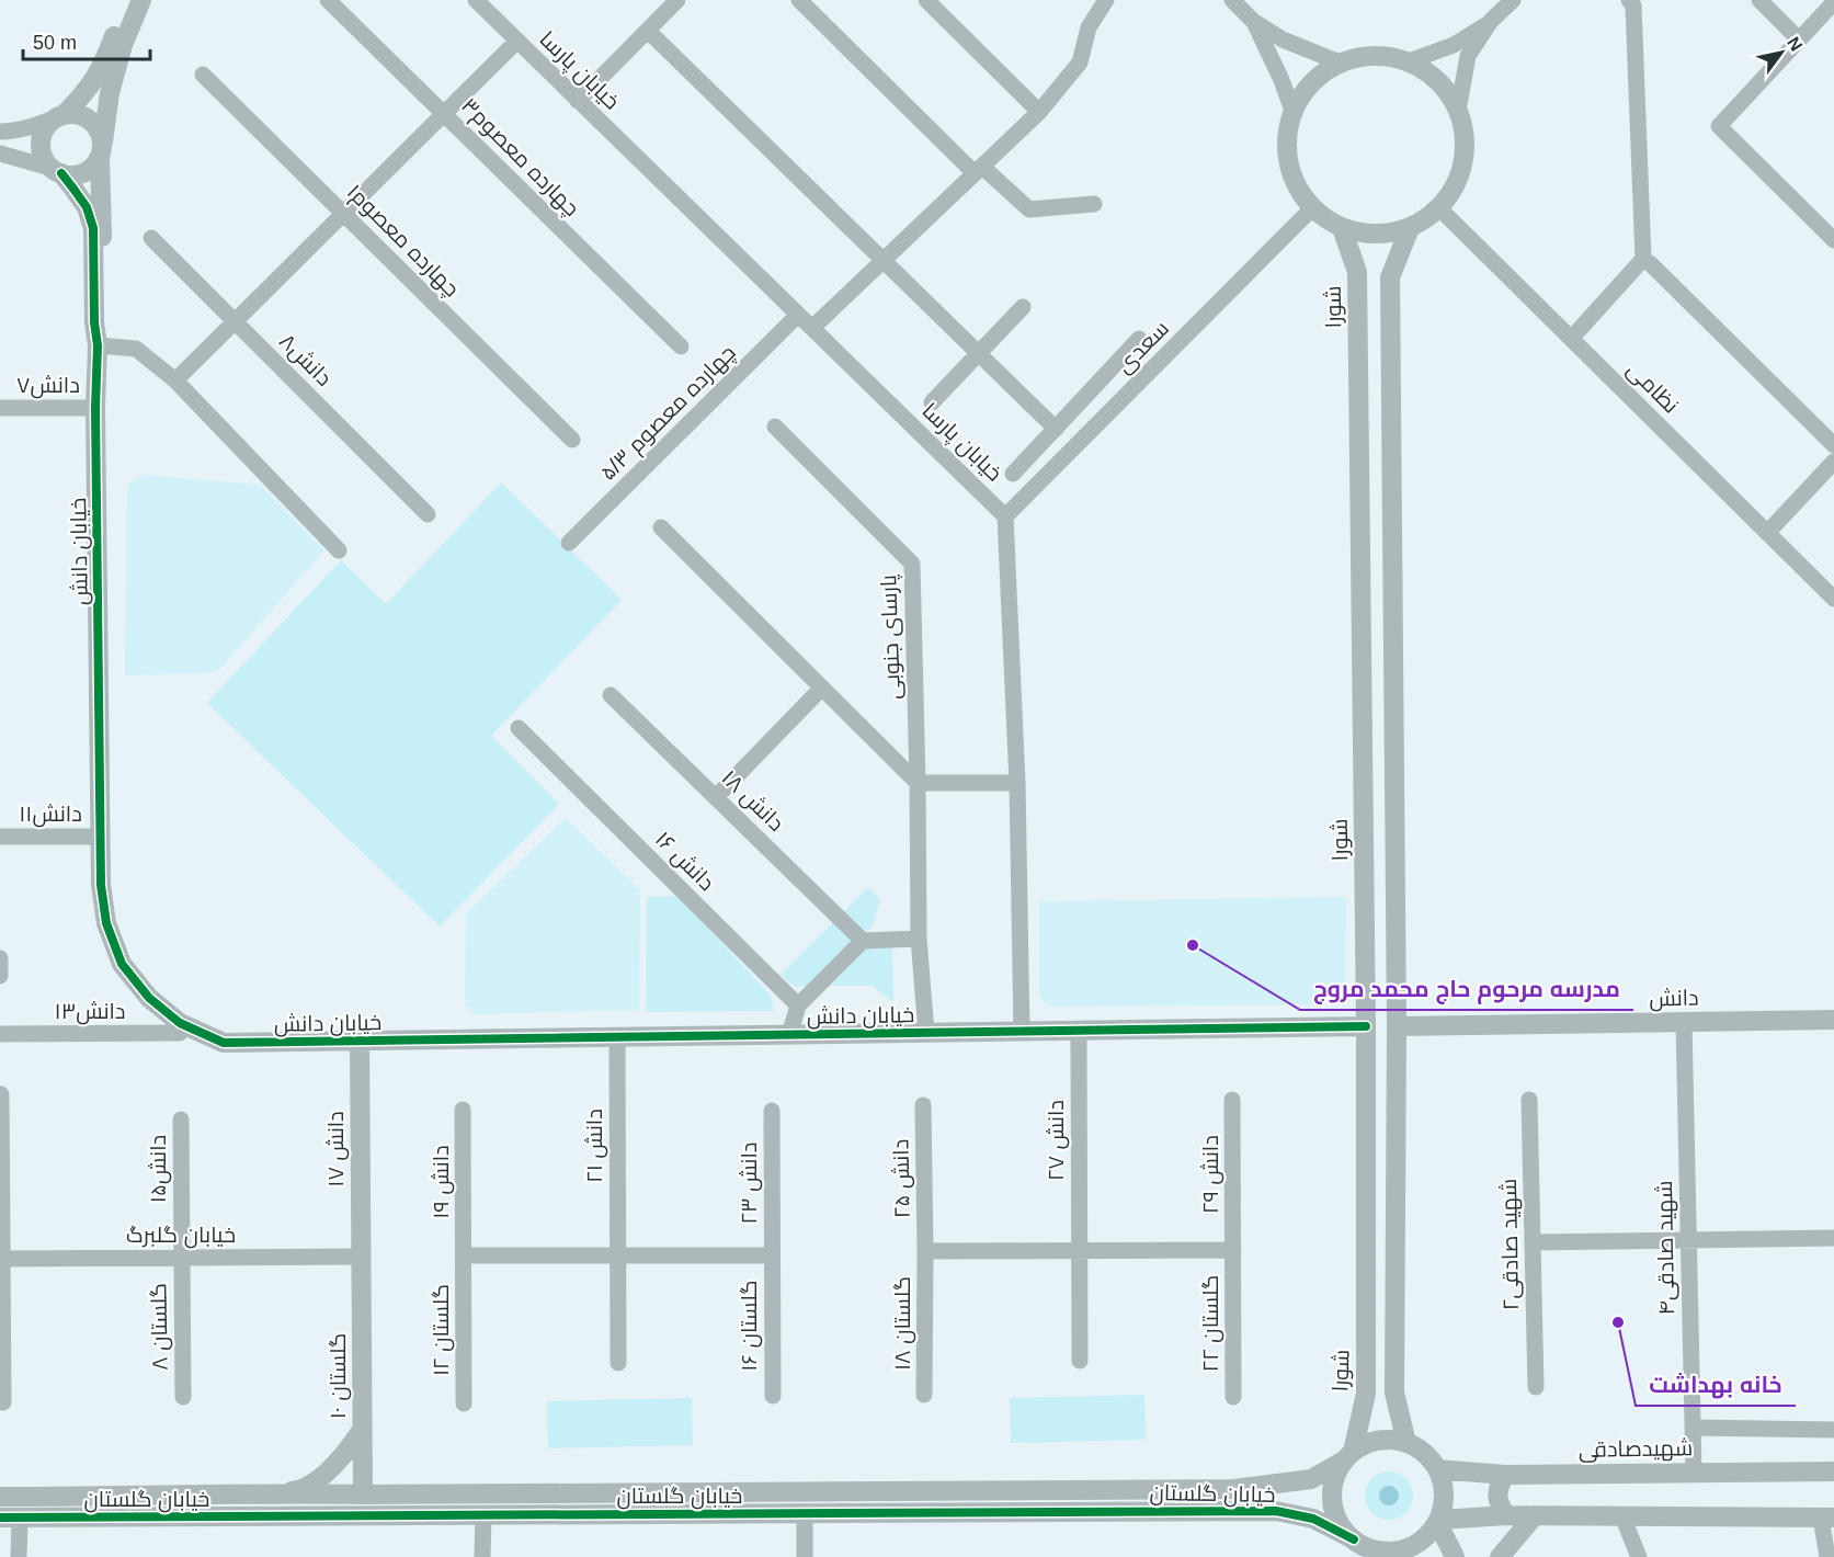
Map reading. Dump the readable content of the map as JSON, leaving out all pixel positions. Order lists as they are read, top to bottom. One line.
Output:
{"streets":{"street":["خیابان پارسا","چهارده معصوم۳","چهارده معصوم۱","شورا","سعدی","دانش۸","دانش۷","نظامی","چهارده معصوم ۵/۳","خیابان دانش","پارسای جنوبی","دانش ۱۸","دانش۱۱","دانش ۱۶","دانش","دانش۱۳","دانش ۲۷","دانش ۲۱","دانش ۱۷","دانش۱۵","دانش ۲۹","دانش ۲۵","دانش ۱۹","دانش ۲۳","خیابان گلبرگ","شهید صادقی۲","شهید صادقی۴","گلستان ۱۸","گلستان ۲۲","گلستان ۱۶","گلستان ۸","گلستان ۱۲","گلستان ۱۰","شهیدصادقی","خیابان گلستان"]},"crossings":[["خیابان پارسا","سعدی"],["خیابان پارسا","چهارده معصوم ۵/۳"],["شورا","سعدی"],["شورا","نظامی"],["شورا","خیابان دانش"],["شورا","شهیدصادقی"],["شورا","خیابان گلستان"],["سعدی","نظامی"],["دانش۷","خیابان دانش"],["خیابان دانش","پارسای جنوبی"],["خیابان دانش","دانش۱۱"],["خیابان دانش","دانش ۲۷"],["خیابان دانش","دانش ۲۱"],["خیابان دانش","دانش ۱۷"],["دانش","شهید صادقی۴"],["دانش ۱۷","خیابان گلبرگ"],["دانش ۱۷","گلستان ۱۰"],["دانش۱۵","خیابان گلبرگ"],["دانش۱۵","گلستان ۸"],["دانش ۲۹","گلستان ۲۲"],["دانش ۲۵","گلستان ۱۸"],["دانش ۱۹","گلستان ۱۲"],["دانش ۲۳","گلستان ۱۶"],["خیابان گلبرگ","گلستان ۸"],["خیابان گلبرگ","گلستان ۱۰"],["شهید صادقی۴","شهیدصادقی"],["گلستان ۱۰","خیابان گلستان"],["شهیدصادقی","خیابان گلستان"]],"places":["مدرسه مرحوم حاج محمد مروج","خانه بهداشت"],"scale_bar":"50 m","north":"top right"}
